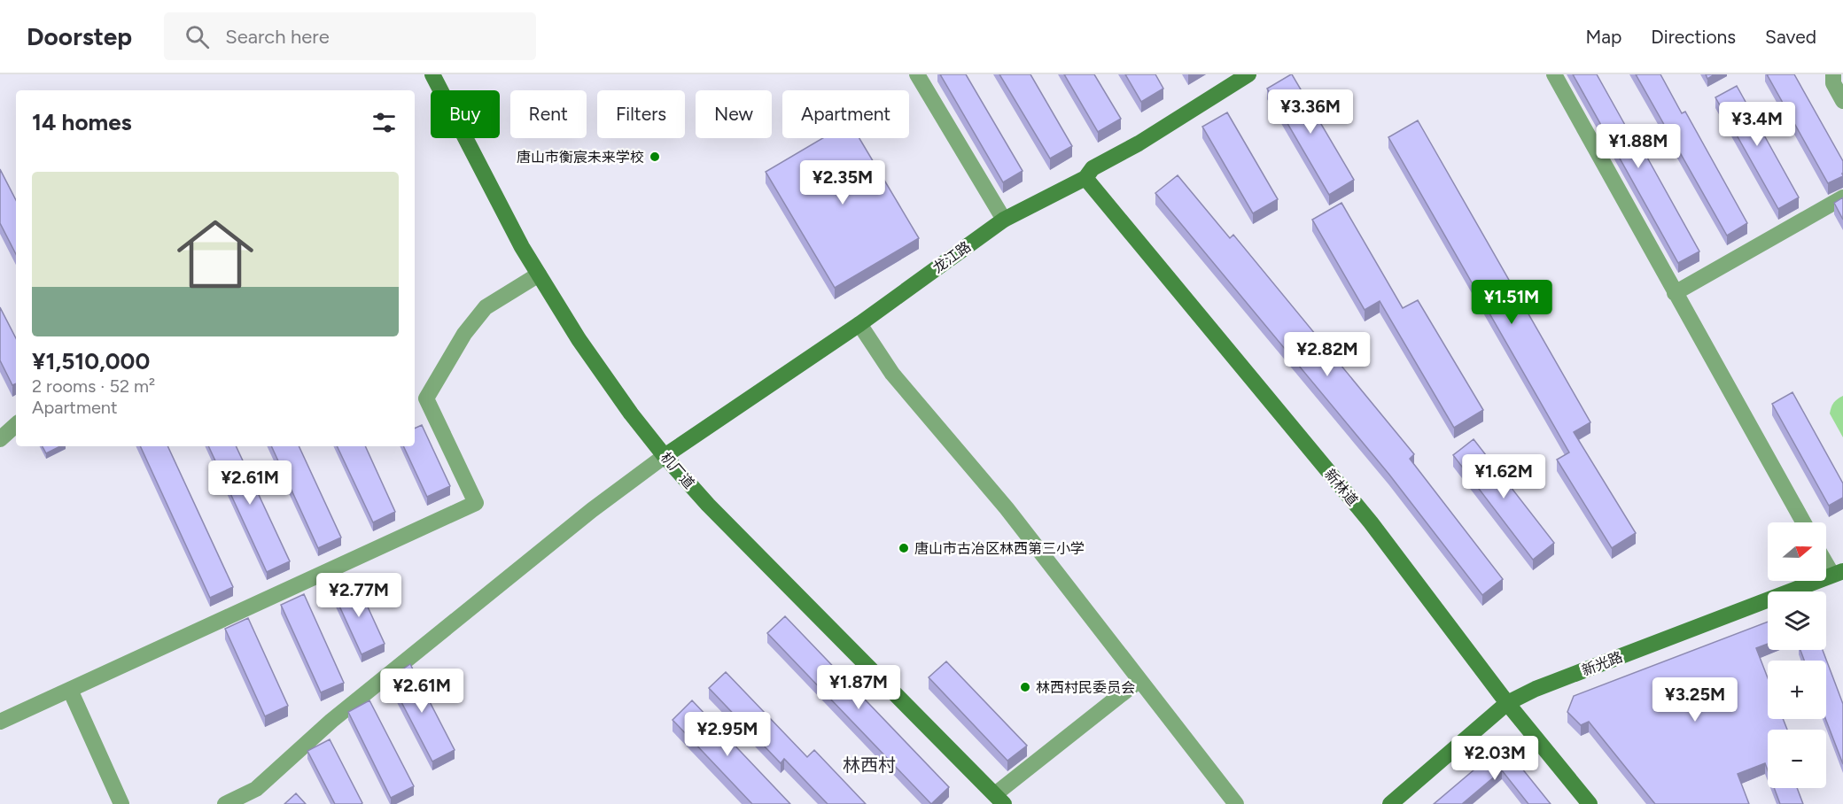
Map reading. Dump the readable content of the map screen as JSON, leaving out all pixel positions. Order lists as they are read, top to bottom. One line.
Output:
{"streets":{"street":["龙江路","机厂道","新林道","新光路"]},"crossings":[["龙江路","机厂道"],["龙江路","新林道"],["新林道","新光路"]],"districts":["林西村"],"places":["唐山市衡宸未来学校","唐山市古冶区林西第三小学","林西村民委员会"],"north":"right","page":{"header":"Doorstep","search":"Search here","nav":["Map","Directions","Saved"],"price":["¥3.36M","¥3.4M","¥1.88M","¥2.35M","¥1.51M","¥2.82M","¥1.62M","¥2.61M","¥2.77M","¥1.87M","¥2.61M","¥3.25M","¥2.95M","¥2.03M"],"chip":["Buy","Rent","Filters","New","Apartment"],"heading":"14 homes","list":[{"name":"¥1,510,000","note":"2 rooms · 52 m² · Apartment"}],"map_buttons":["+","−"]}}
